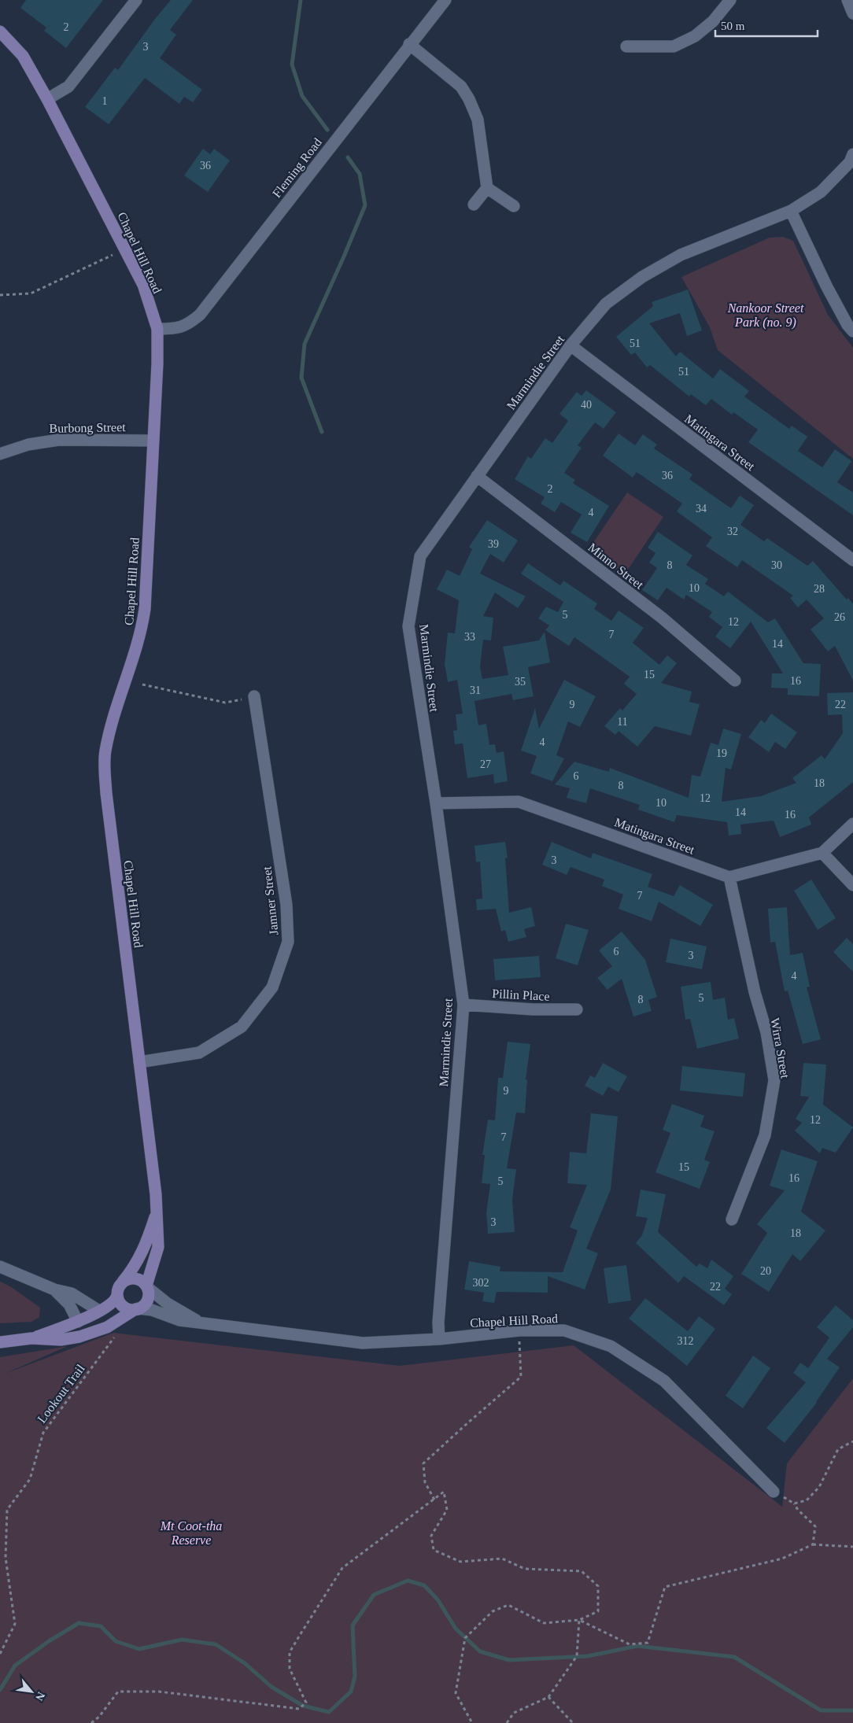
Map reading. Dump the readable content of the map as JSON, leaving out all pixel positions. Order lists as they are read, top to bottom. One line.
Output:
{"streets":{"main road":["Chapel Hill Road"],"street":["Fleming Road","Marmindie Street","Burbong Street","Matingara Street","Minno Street","Jamner Street","Pillin Place","Wirra Street"],"path":["Lookout Trail"]},"crossings":[["Fleming Road","Chapel Hill Road"],["Chapel Hill Road","Marmindie Street"],["Chapel Hill Road","Burbong Street"],["Chapel Hill Road","Jamner Street"],["Marmindie Street","Matingara Street"],["Marmindie Street","Minno Street"],["Marmindie Street","Pillin Place"],["Matingara Street","Wirra Street"]],"parks":["Nankoor Street Park (no. 9)","Mt Coot-tha Reserve"],"house_numbers":["2","3","1","36","51","51","40","36","2","34","4","32","39","8","30","10","28","5","26","12","7","33","14","15","16","35","31","9","22","11","4","19","27","6","18","8","12","10","14","16","3","7","6","3","4","5","8","9","12","7","15","16","5","3","18","20","302","22","312"],"scale_bar":"50 m","north":"bottom right"}
